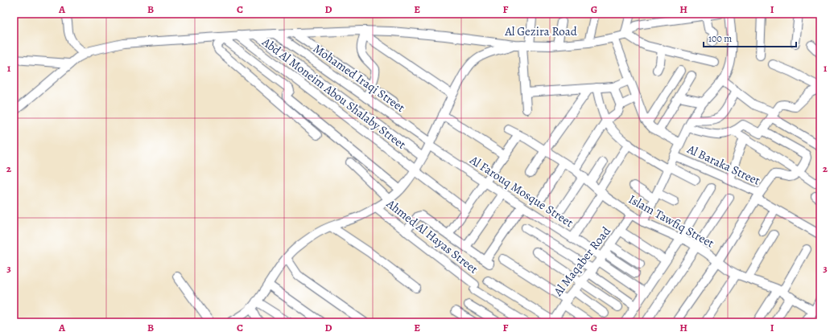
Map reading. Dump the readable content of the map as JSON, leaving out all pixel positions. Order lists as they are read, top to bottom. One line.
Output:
{"streets":{"street":["Al Gezira Road","Mohamed Iraqi Street","Abd Al Moneim Abou Shalaby Street","Al Baraka Street","Al Farouq Mosque Street","Islam Tawfiq Street","Ahmed Al Hayas Street","Al Maqaber Road"]},"crossings":[["Al Gezira Road","Mohamed Iraqi Street"],["Al Gezira Road","Abd Al Moneim Abou Shalaby Street"],["Mohamed Iraqi Street","Al Farouq Mosque Street"],["Al Farouq Mosque Street","Al Maqaber Road"],["Islam Tawfiq Street","Al Maqaber Road"]],"scale_bar":"100 m","grid":{"columns":["A","B","C","D","E","F","G","H","I"],"rows":["1","2","3"]}}
